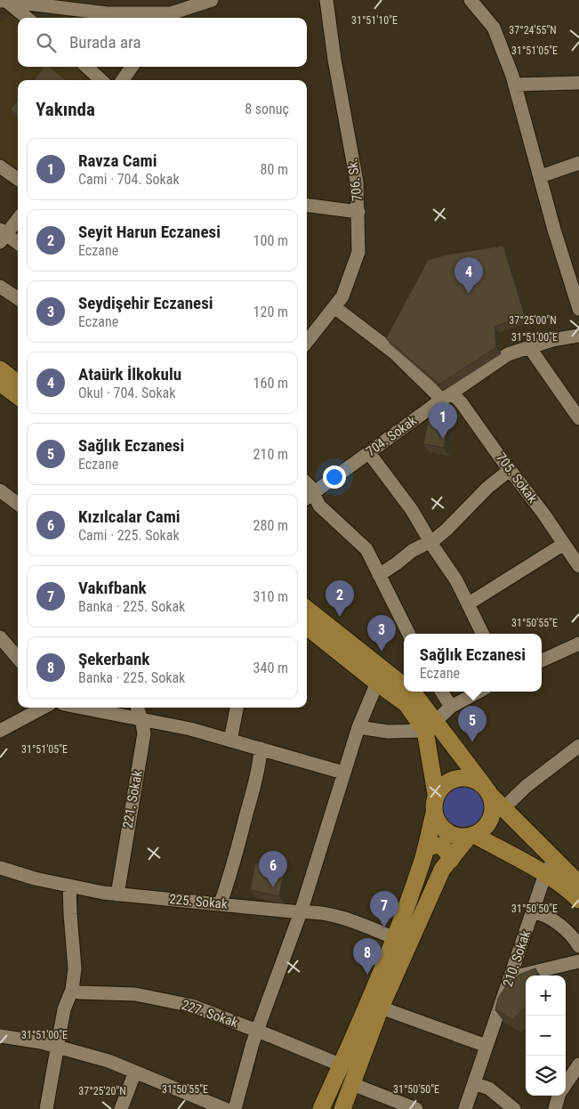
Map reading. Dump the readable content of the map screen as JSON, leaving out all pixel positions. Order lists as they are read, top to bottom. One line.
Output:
{"streets":{"street":["706. Sk.","704. Sokak","705. Sokak","221. Sokak","225. Sokak","210. Sokak","227. Sokak"]},"crossings":[["706. Sk.","705. Sokak"],["704. Sokak","705. Sokak"],["221. Sokak","225. Sokak"]],"page":{"search":"Burada ara","heading":["Yakında","8 sonuç"],"list":[{"mark":"1","name":"Ravza Cami","note":"Cami · 704. Sokak","value":"80 m"},{"mark":"2","name":"Seyit Harun Eczanesi","note":"Eczane","value":"100 m"},{"mark":"3","name":"Seydişehir Eczanesi","note":"Eczane","value":"120 m"},{"mark":"4","name":"Ataürk İlkokulu","note":"Okul · 704. Sokak","value":"160 m"},{"mark":"5","name":"Sağlık Eczanesi","note":"Eczane","value":"210 m"},{"mark":"6","name":"Kızılcalar Cami","note":"Cami · 225. Sokak","value":"280 m"},{"mark":"7","name":"Vakıfbank","note":"Banka · 225. Sokak","value":"310 m"},{"mark":"8","name":"Şekerbank","note":"Banka · 225. Sokak","value":"340 m"}],"pins":["4","1","2","3","5","6","7","8"],"popup":["Sağlık Eczanesi","Eczane"],"map_buttons":["+","−"]},"coordinates":["31°51'10\"E","37°24'55\"N","31°51'05\"E","37°25'00\"N","31°51'00\"E","31°50'55\"E","31°50'50\"E","37°25'20\"N"]}
